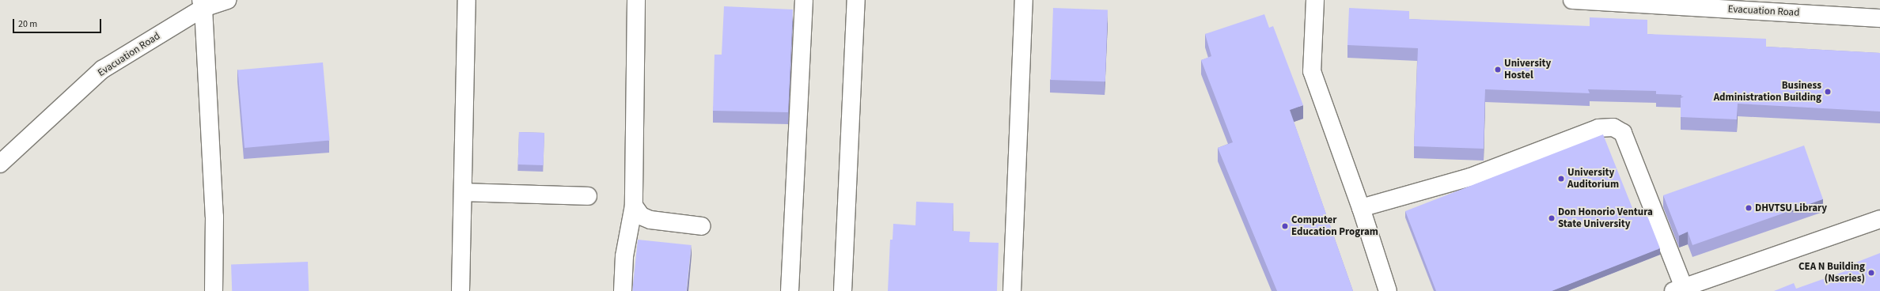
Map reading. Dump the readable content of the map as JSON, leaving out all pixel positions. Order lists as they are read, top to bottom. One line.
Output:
{"streets":{"street":["Evacuation Road"]},"places":["University Hostel","Business Administration Building","University Auditorium","DHVTSU Library","Don Honorio Ventura State University","Computer Education Program","CEA N Building (Nseries)"],"scale_bar":"20 m"}
